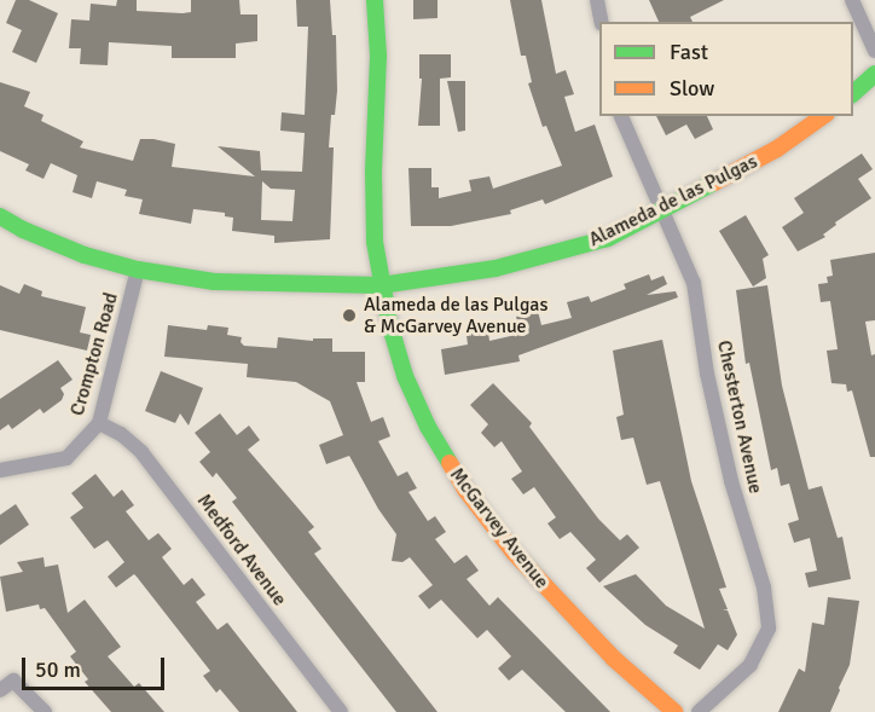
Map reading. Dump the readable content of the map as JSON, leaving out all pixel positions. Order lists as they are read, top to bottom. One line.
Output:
{"streets":{"main road":["Alameda de las Pulgas","McGarvey Avenue"],"street":["Crompton Road","Chesterton Avenue","Medford Avenue"]},"crossings":[["Alameda de las Pulgas","Crompton Road"],["Alameda de las Pulgas","Chesterton Avenue"],["Alameda de las Pulgas","McGarvey Avenue"],["Crompton Road","Medford Avenue"]],"places":["Alameda de las Pulgas & McGarvey Avenue"],"legend":["Fast","Slow"],"scale_bar":"50 m"}
